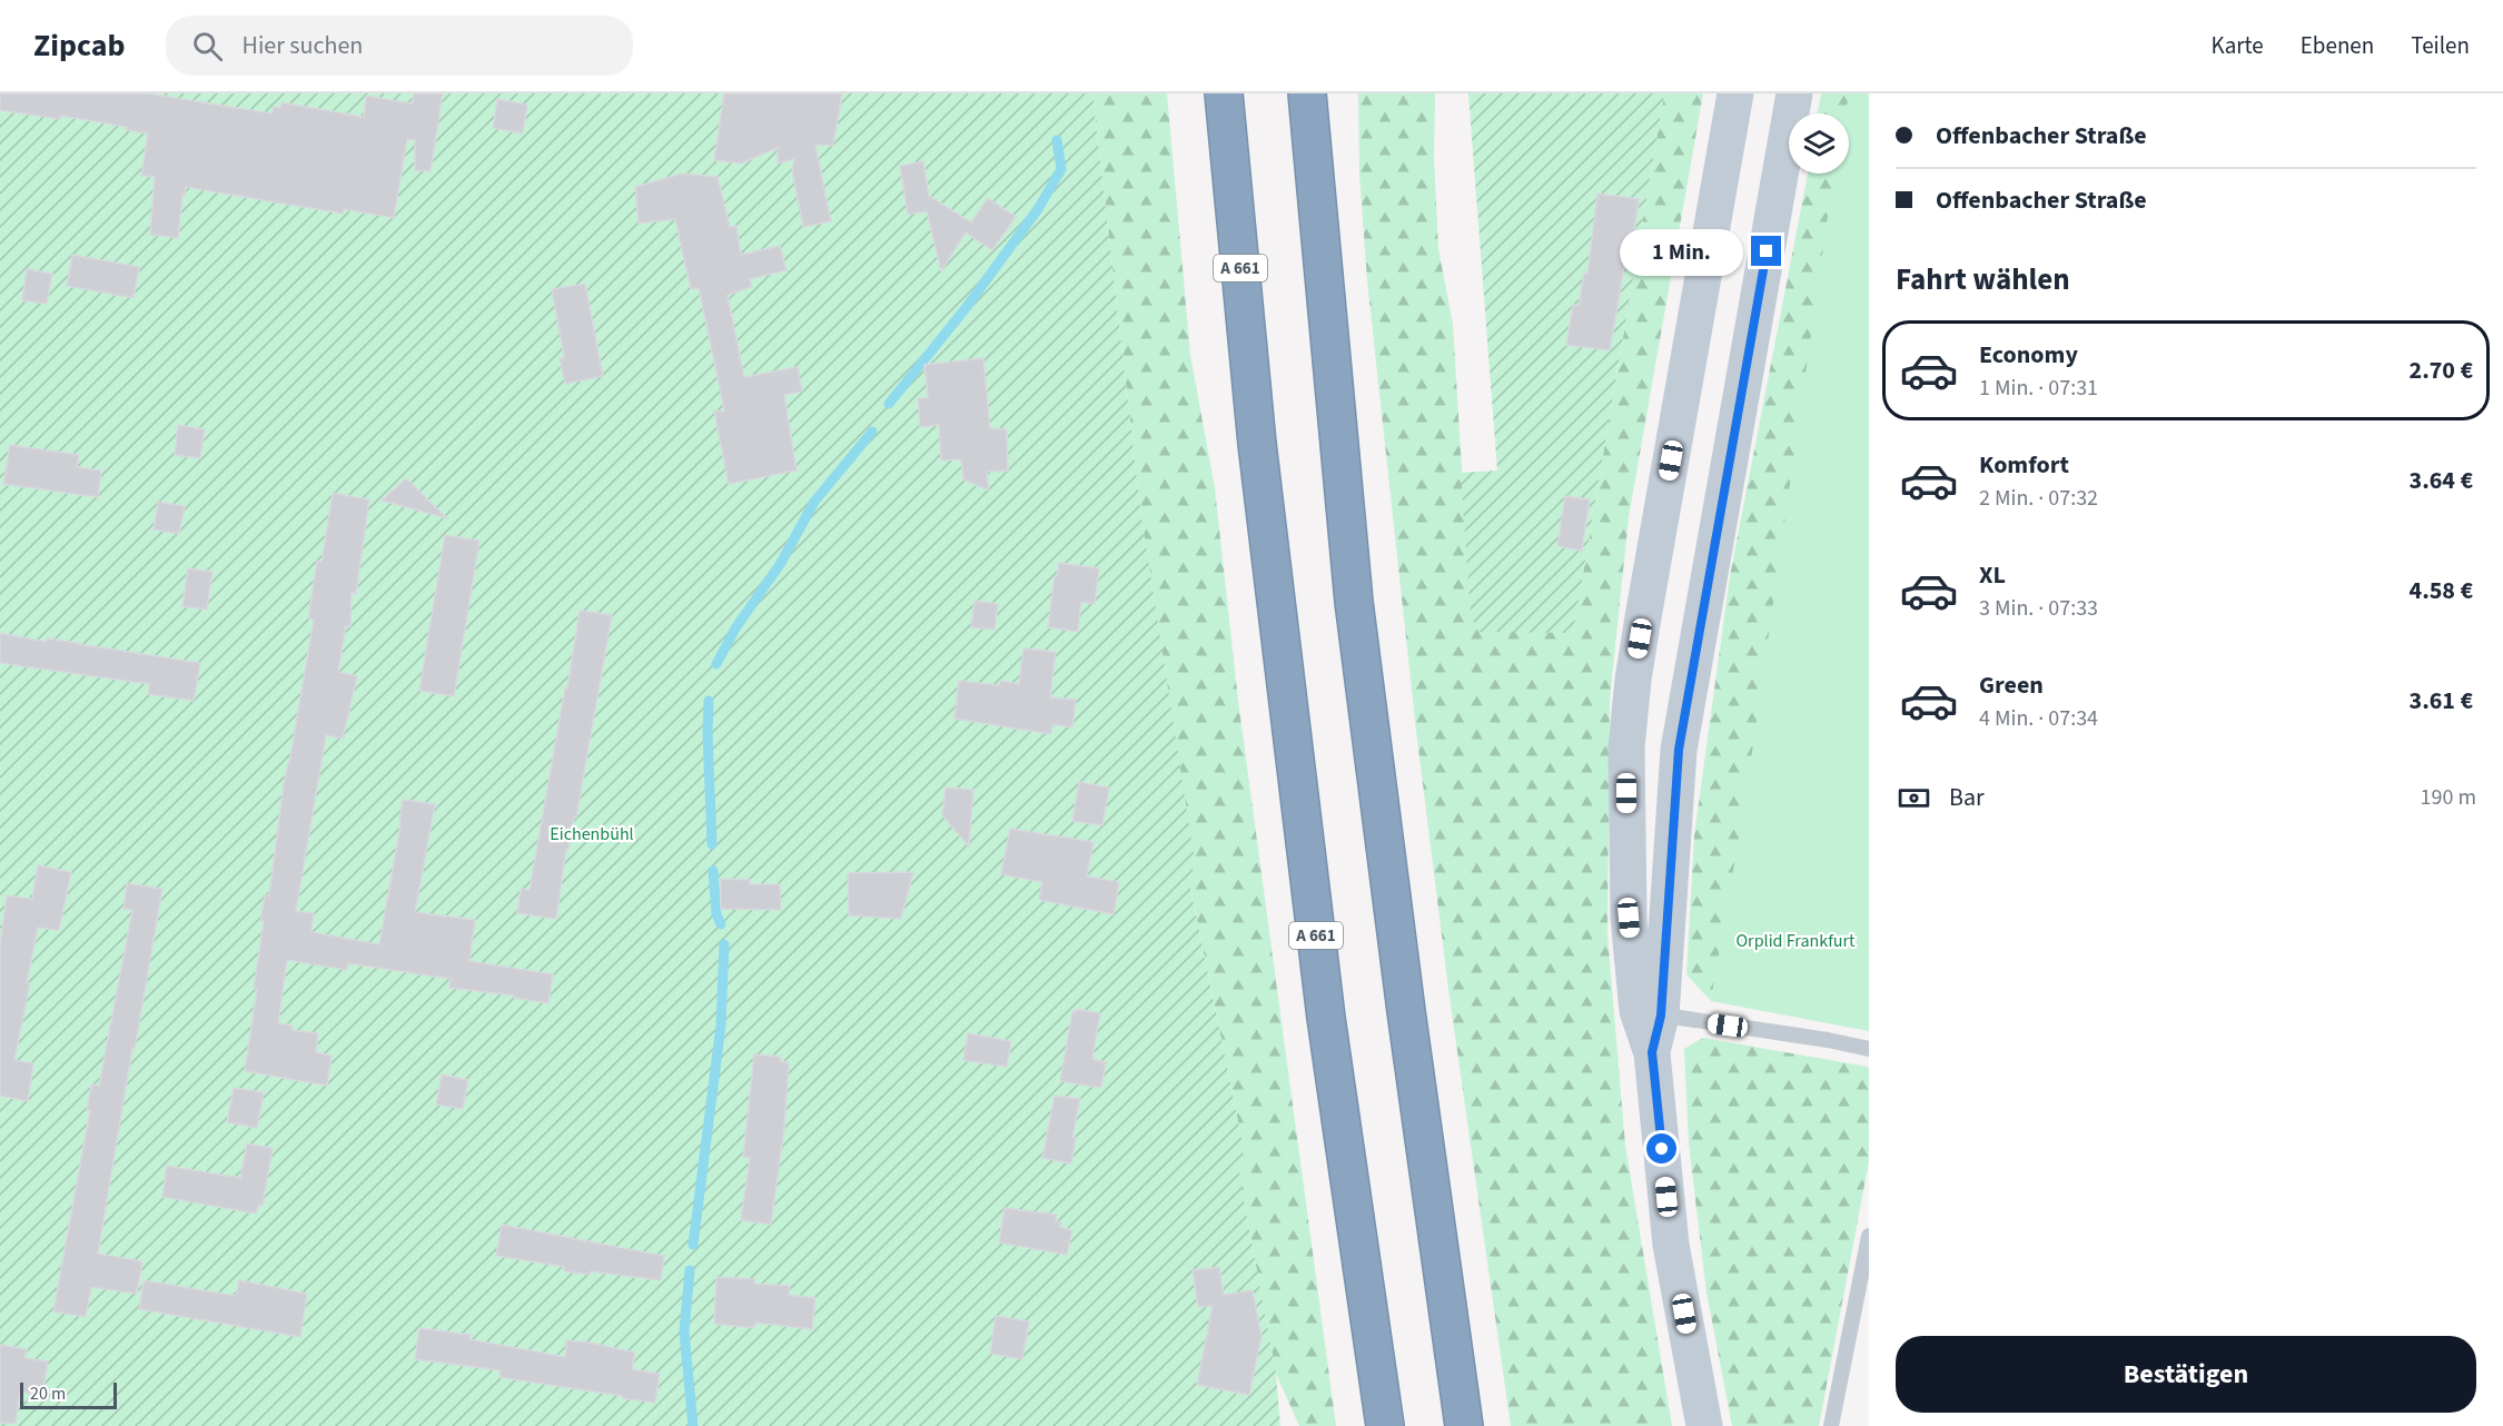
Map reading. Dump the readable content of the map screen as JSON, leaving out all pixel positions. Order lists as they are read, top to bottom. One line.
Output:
{"streets":{"highway":["A 661"]},"parks":["Eichenbühl","Orplid Frankfurt"],"scale_bar":"20 m","page":{"header":"Zipcab","search":"Hier suchen","nav":["Karte","Ebenen","Teilen"],"banner":["Offenbacher Straße","Offenbacher Straße"],"bubble":"1 Min.","heading":"Fahrt wählen","list":[{"name":"Economy","note":"1 Min. · 07:31","value":"2.70 €"},{"name":"Komfort","note":"2 Min. · 07:32","value":"3.64 €"},{"name":"XL","note":"3 Min. · 07:33","value":"4.58 €"},{"name":"Green","note":"4 Min. · 07:34","value":"3.61 €"}],"pay":["Bar","190 m"],"buttons":"Bestätigen","scale":"20 m"}}
